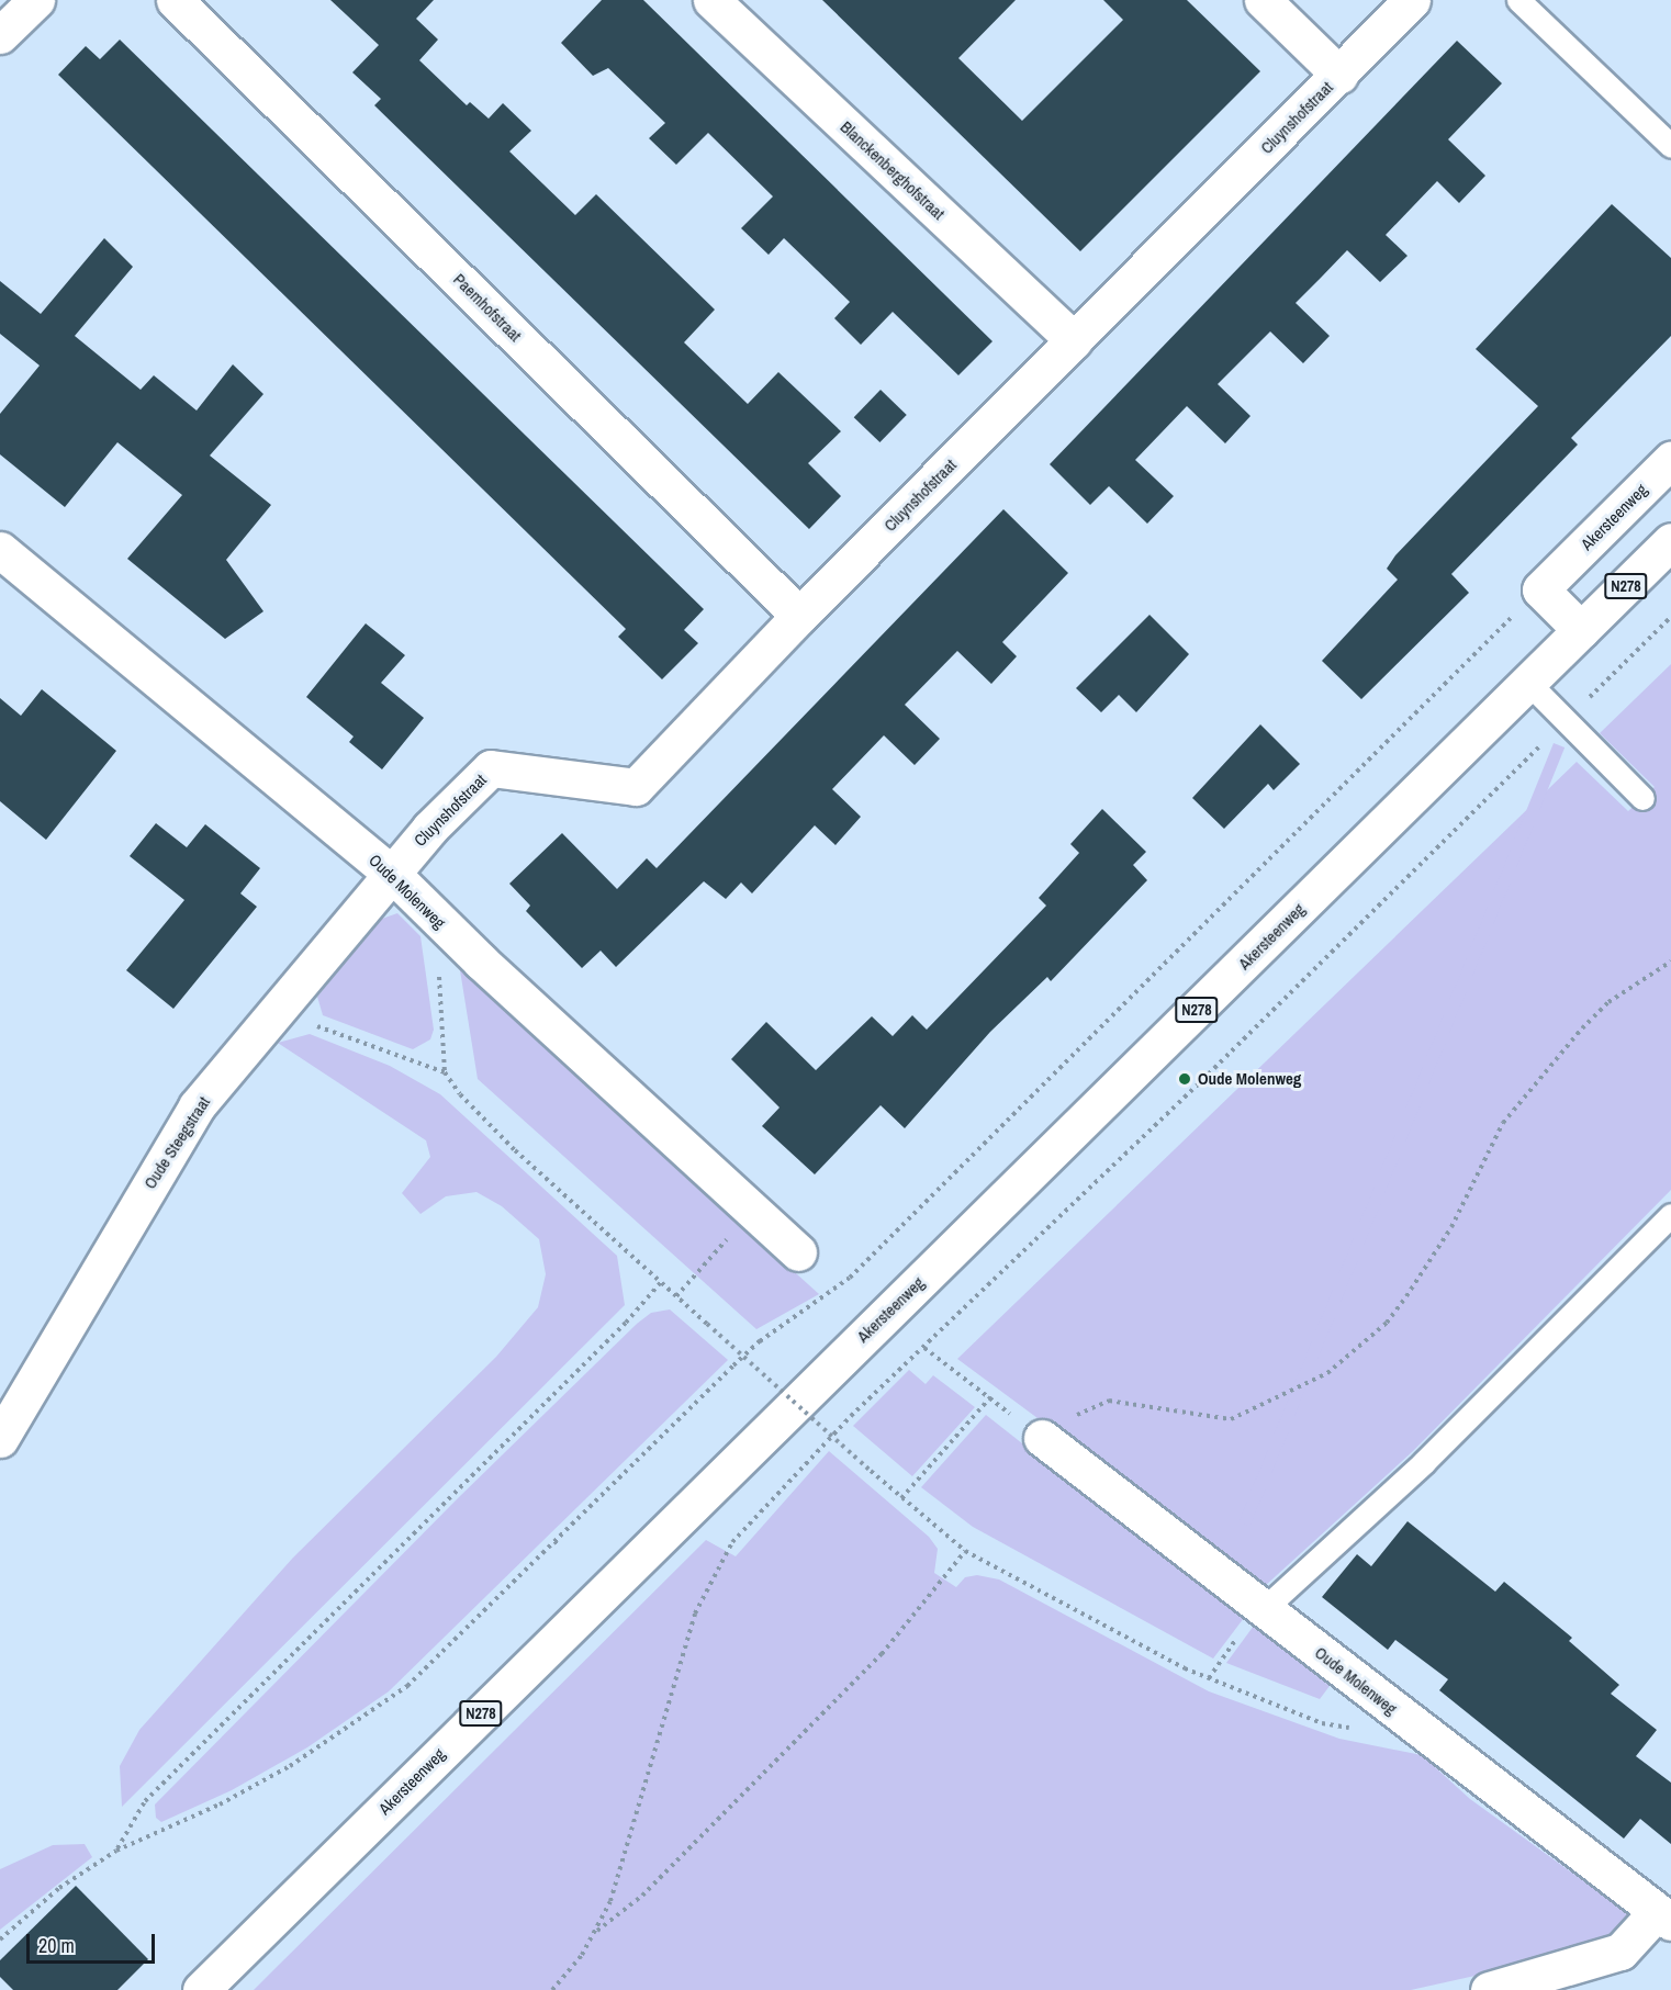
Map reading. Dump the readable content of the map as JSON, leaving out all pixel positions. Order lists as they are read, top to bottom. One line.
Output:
{"streets":{"street":["Cluynshofstraat","Blanckenberghofstraat","Paemhofstraat","Akersteenweg","N278","Oude Molenweg","Oude Steegstraat"]},"crossings":[["Cluynshofstraat","Blanckenberghofstraat"],["Cluynshofstraat","Paemhofstraat"],["Cluynshofstraat","Oude Molenweg"],["Cluynshofstraat","Oude Steegstraat"],["Oude Molenweg","Oude Steegstraat"]],"places":["Oude Molenweg"],"scale_bar":"20 m"}
